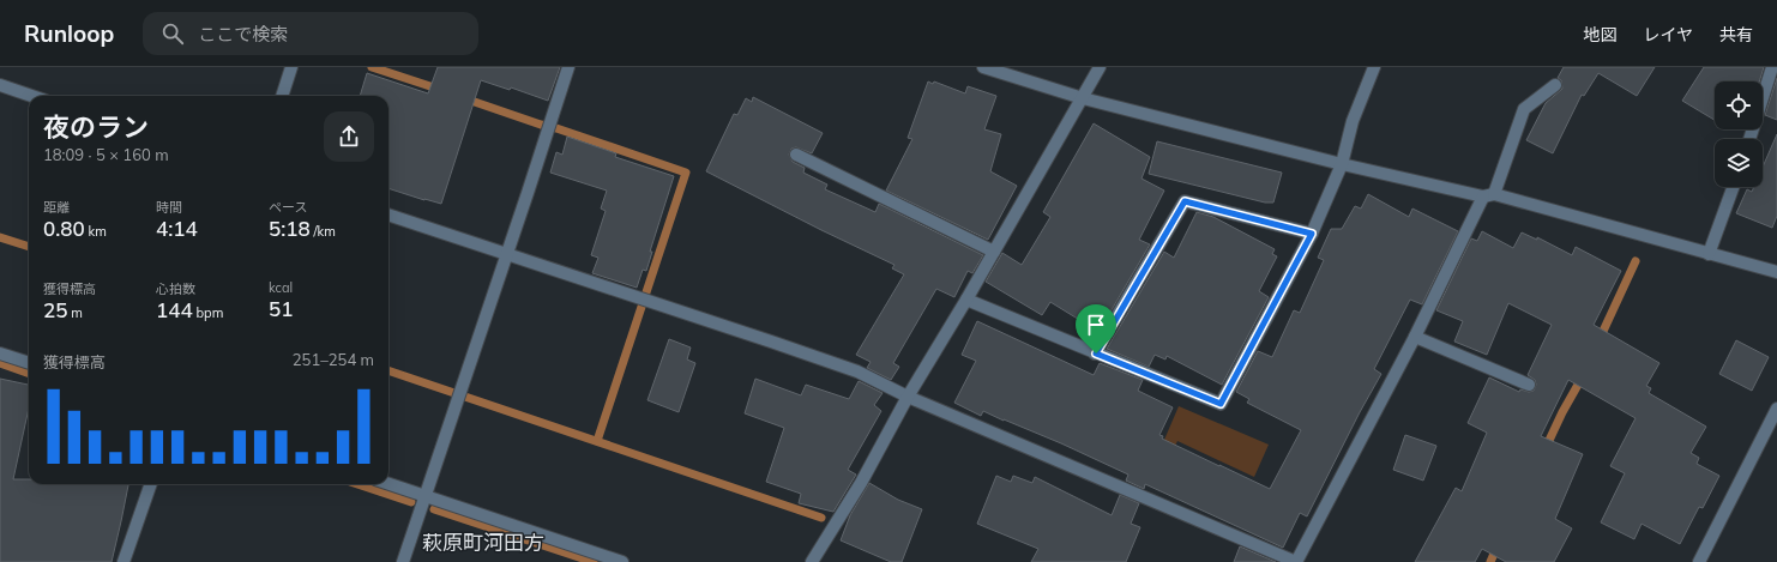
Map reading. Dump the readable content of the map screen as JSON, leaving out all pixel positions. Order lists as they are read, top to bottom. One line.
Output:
{"districts":["萩原町河田方"],"page":{"header":"Runloop","search":"ここで検索","nav":["地図","レイヤ","共有"],"heading":["夜のラン","18:09 · 5 × 160 m"],"stats":[["距離","0.80 km"],["時間","4:14"],["ペース","5:18 /km"],["獲得標高","25 m"],["心拍数","144 bpm"],["kcal","51"]],"chart":["獲得標高","251–254 m"]}}
